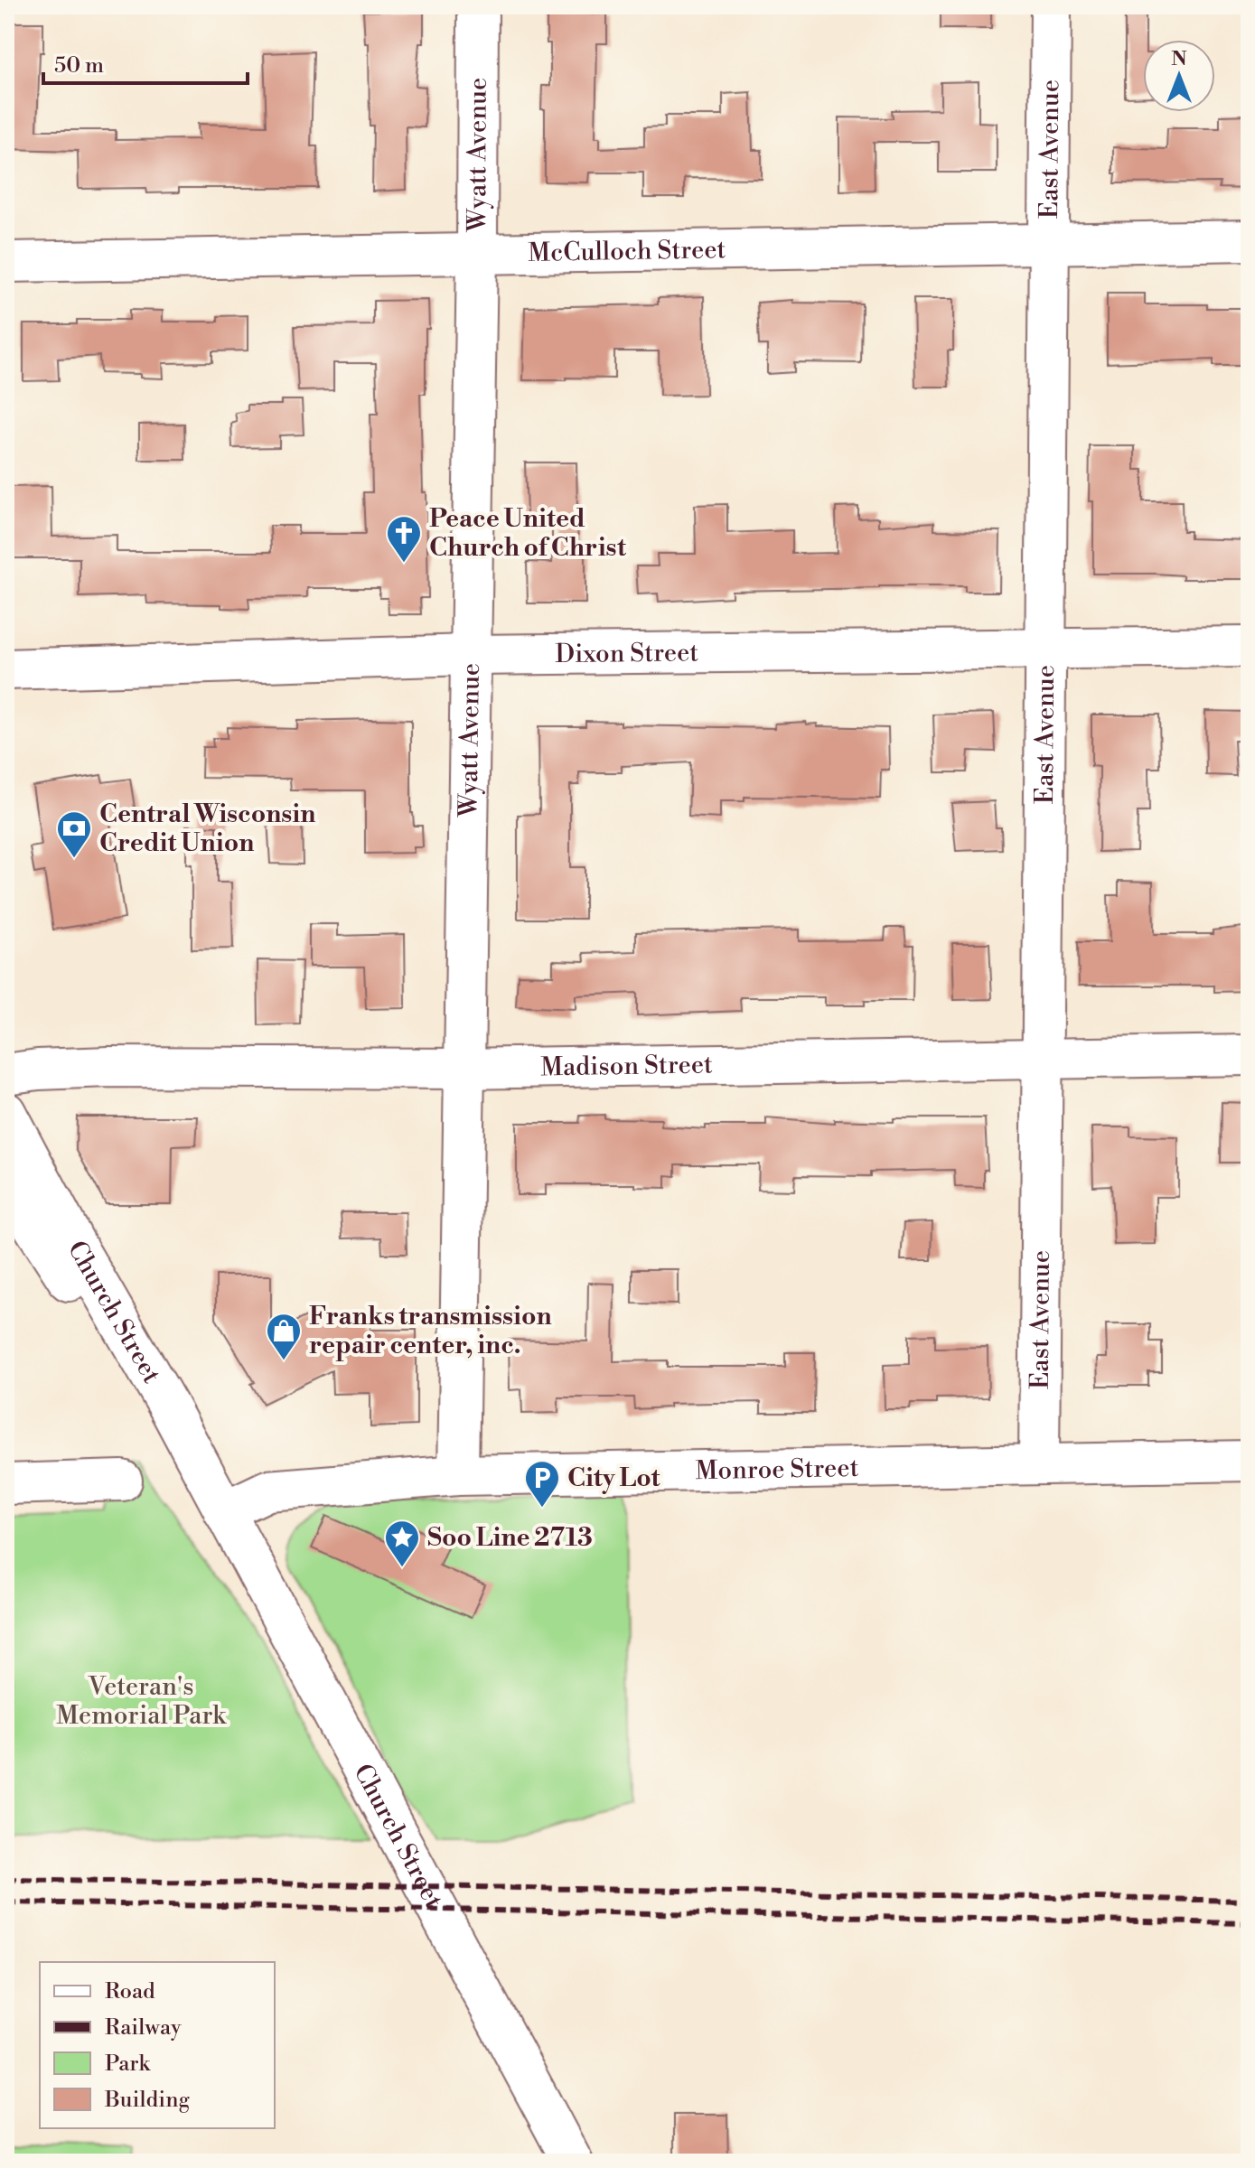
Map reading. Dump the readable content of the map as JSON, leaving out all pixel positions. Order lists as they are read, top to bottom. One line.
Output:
{"streets":{"street":["East Avenue","Wyatt Avenue","McCulloch Street","Dixon Street","Madison Street","Church Street","Monroe Street"]},"crossings":[["East Avenue","McCulloch Street"],["East Avenue","Dixon Street"],["East Avenue","Madison Street"],["East Avenue","Monroe Street"],["Wyatt Avenue","McCulloch Street"],["Wyatt Avenue","Dixon Street"],["Wyatt Avenue","Madison Street"],["Wyatt Avenue","Monroe Street"],["Church Street","Monroe Street"]],"parks":["Veteran's Memorial Park"],"places":{"church":["Peace United Church of Christ"],"bank":["Central Wisconsin Credit Union"],"shop":["Franks transmission repair center, inc."],"parking":["City Lot"],"place":["Soo Line 2713"]},"legend":["Road","Railway","Park","Building"],"scale_bar":"50 m","north":"top"}
